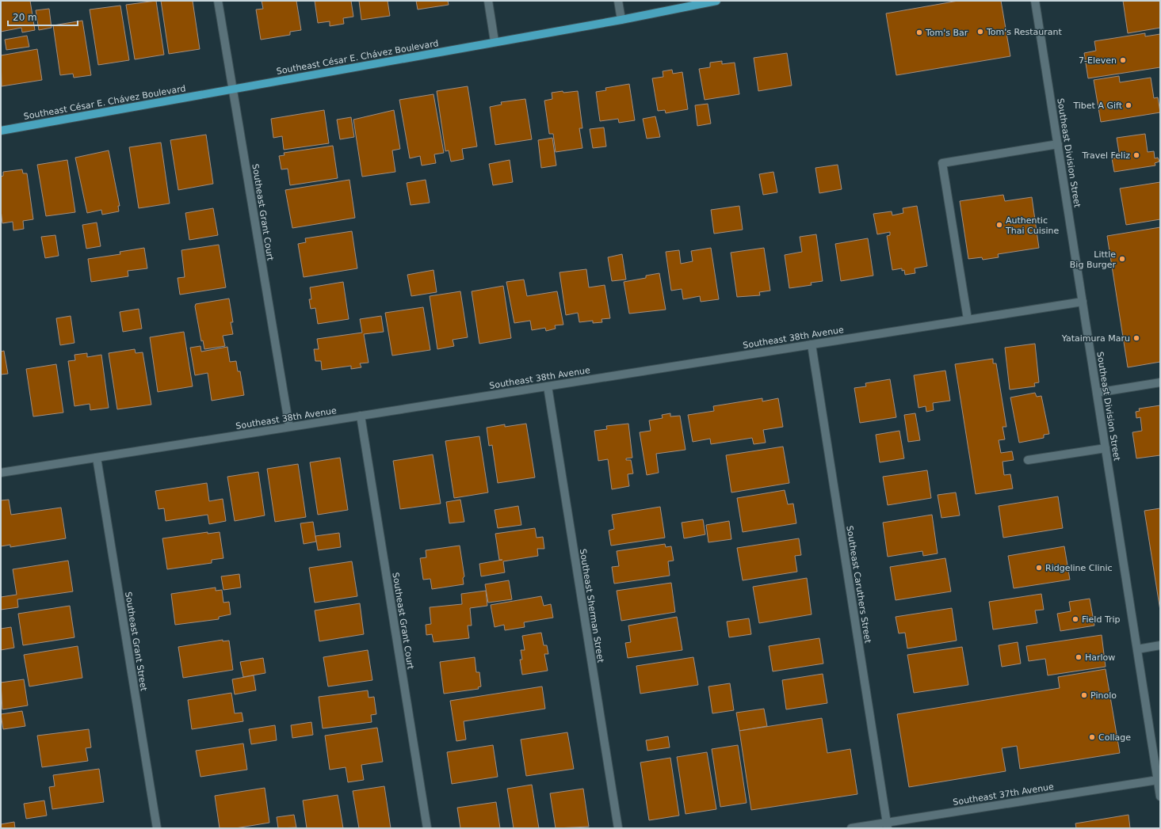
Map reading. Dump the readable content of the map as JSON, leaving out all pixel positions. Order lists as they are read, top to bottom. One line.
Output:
{"streets":{"main road":["Southeast César E. Chávez Boulevard"],"street":["Southeast Division Street","Southeast Grant Court","Southeast 38th Avenue","Southeast Caruthers Street","Southeast Sherman Street","Southeast Grant Street","Southeast 37th Avenue"]},"crossings":[["Southeast César E. Chávez Boulevard","Southeast Grant Court"],["Southeast Division Street","Southeast 38th Avenue"],["Southeast Division Street","Southeast 37th Avenue"],["Southeast Grant Court","Southeast 38th Avenue"],["Southeast 38th Avenue","Southeast Caruthers Street"],["Southeast 38th Avenue","Southeast Sherman Street"],["Southeast 38th Avenue","Southeast Grant Street"],["Southeast Caruthers Street","Southeast 37th Avenue"]],"places":["Tom's Restaurant","Tom's Bar","7-Eleven","Tibet A Gift","Travel Feliz","Authentic Thai Cuisine","Little Big Burger","Yataimura Maru","Ridgeline Clinic","Field Trip","Harlow","Pinolo","Collage"],"scale_bar":"20 m"}
